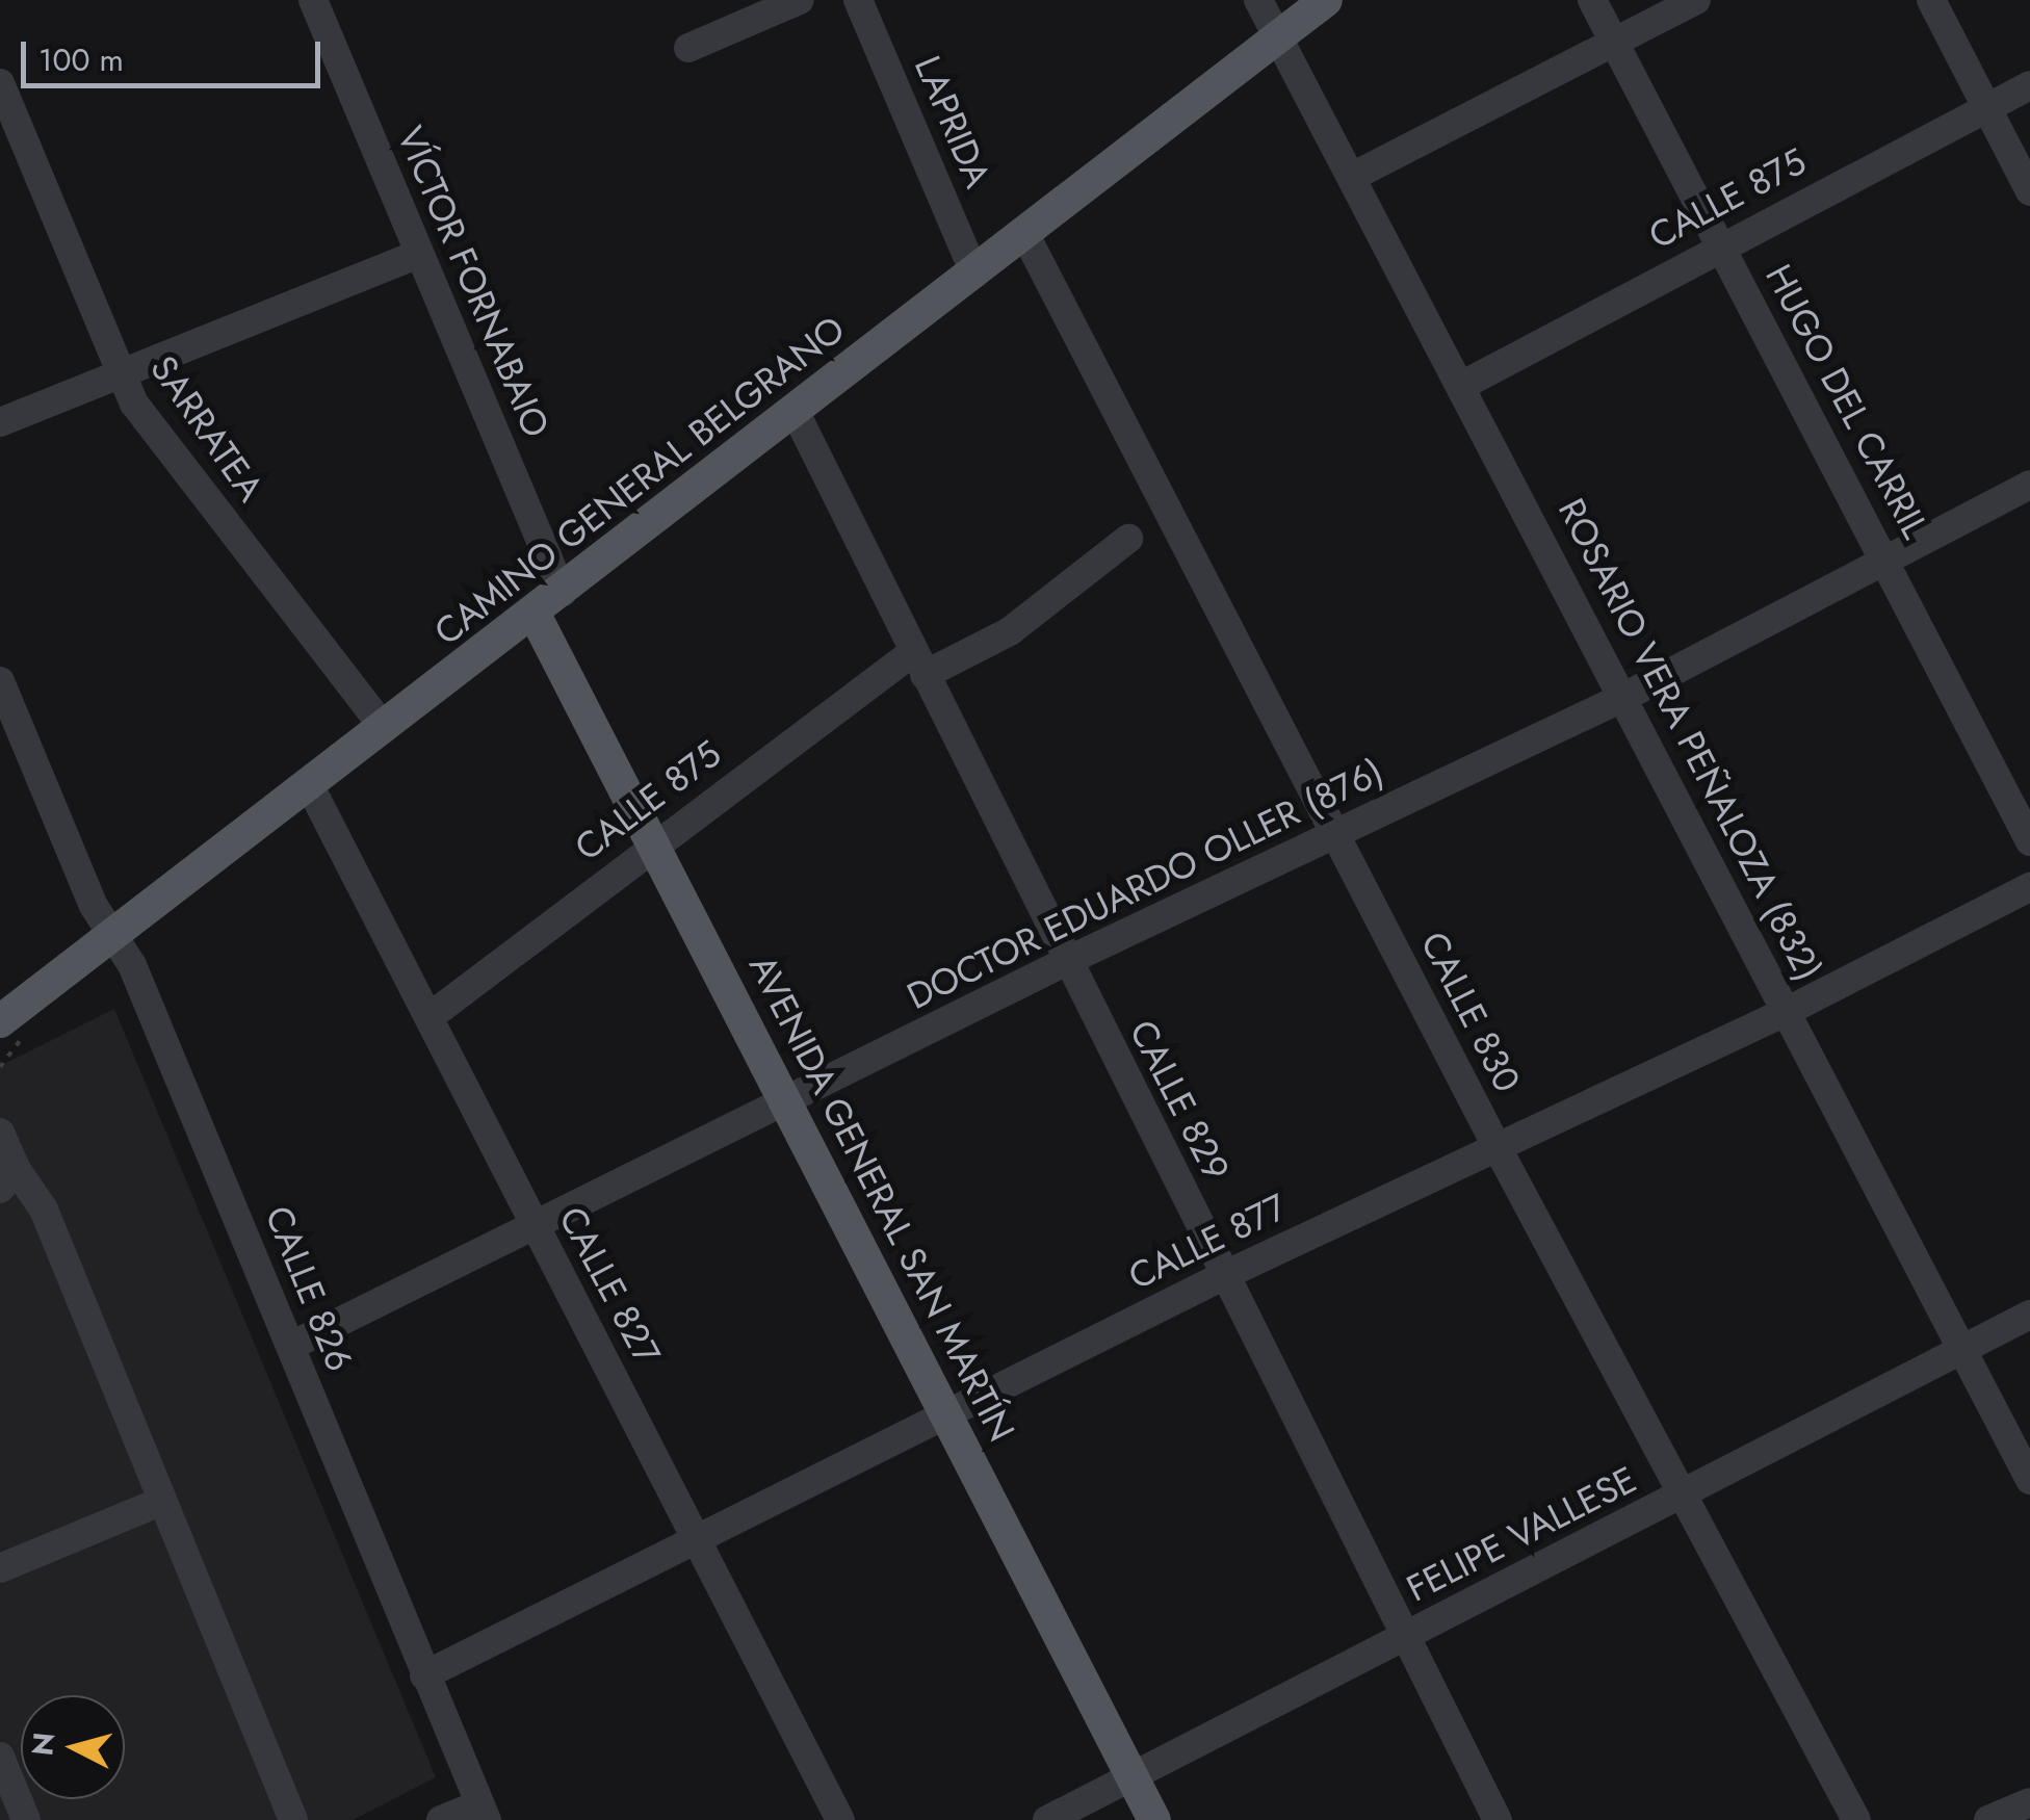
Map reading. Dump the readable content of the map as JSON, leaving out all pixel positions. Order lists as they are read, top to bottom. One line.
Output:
{"streets":{"main road":["CAMINO GENERAL BELGRANO","AVENIDA GENERAL SAN MARTÍN"],"street":["LAPRIDA","CALLE 875","VÍCTOR FORNABAIO","HUGO DEL CARRIL","SARRATEA","ROSARIO VERA PEÑALOZA (832)","DOCTOR EDUARDO OLLER (876)","CALLE 830","CALLE 829","CALLE 877","CALLE 827","CALLE 826","FELIPE VALLESE"]},"crossings":[["LAPRIDA","CAMINO GENERAL BELGRANO"],["CALLE 875","HUGO DEL CARRIL"],["CALLE 875","ROSARIO VERA PEÑALOZA (832)"],["CALLE 875","CALLE 829"],["CALLE 875","AVENIDA GENERAL SAN MARTÍN"],["CALLE 875","CALLE 827"],["VÍCTOR FORNABAIO","CAMINO GENERAL BELGRANO"],["VÍCTOR FORNABAIO","AVENIDA GENERAL SAN MARTÍN"],["HUGO DEL CARRIL","DOCTOR EDUARDO OLLER (876)"],["SARRATEA","CAMINO GENERAL BELGRANO"],["CAMINO GENERAL BELGRANO","ROSARIO VERA PEÑALOZA (832)"],["CAMINO GENERAL BELGRANO","CALLE 830"],["CAMINO GENERAL BELGRANO","CALLE 829"],["CAMINO GENERAL BELGRANO","AVENIDA GENERAL SAN MARTÍN"],["CAMINO GENERAL BELGRANO","CALLE 827"],["CAMINO GENERAL BELGRANO","CALLE 826"],["ROSARIO VERA PEÑALOZA (832)","DOCTOR EDUARDO OLLER (876)"],["ROSARIO VERA PEÑALOZA (832)","CALLE 877"],["ROSARIO VERA PEÑALOZA (832)","FELIPE VALLESE"],["DOCTOR EDUARDO OLLER (876)","CALLE 830"],["DOCTOR EDUARDO OLLER (876)","CALLE 829"],["DOCTOR EDUARDO OLLER (876)","AVENIDA GENERAL SAN MARTÍN"],["DOCTOR EDUARDO OLLER (876)","CALLE 827"],["DOCTOR EDUARDO OLLER (876)","CALLE 826"],["CALLE 830","CALLE 877"],["CALLE 830","FELIPE VALLESE"],["CALLE 829","CALLE 877"],["CALLE 829","FELIPE VALLESE"],["AVENIDA GENERAL SAN MARTÍN","CALLE 877"],["AVENIDA GENERAL SAN MARTÍN","FELIPE VALLESE"],["CALLE 877","CALLE 827"],["CALLE 877","CALLE 826"]],"scale_bar":"100 m","north":"left"}
